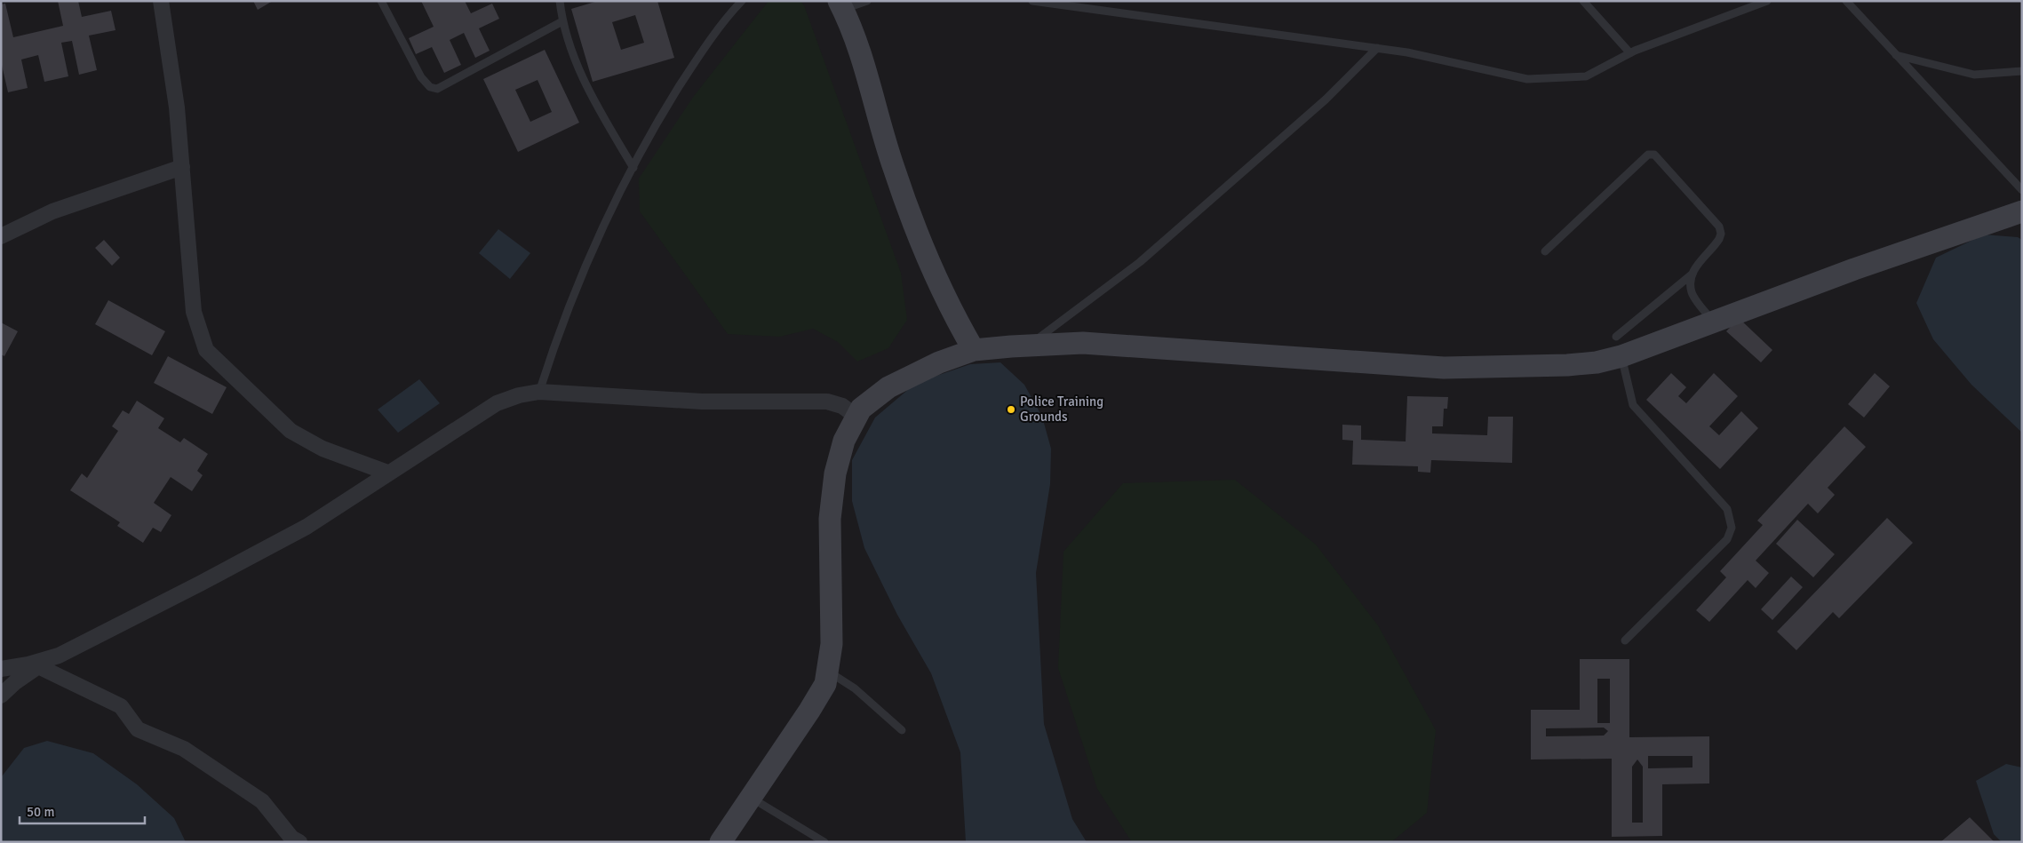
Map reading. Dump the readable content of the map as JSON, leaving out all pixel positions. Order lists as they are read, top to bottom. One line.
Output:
{"places":["Police Training Grounds"],"scale_bar":"50 m"}
